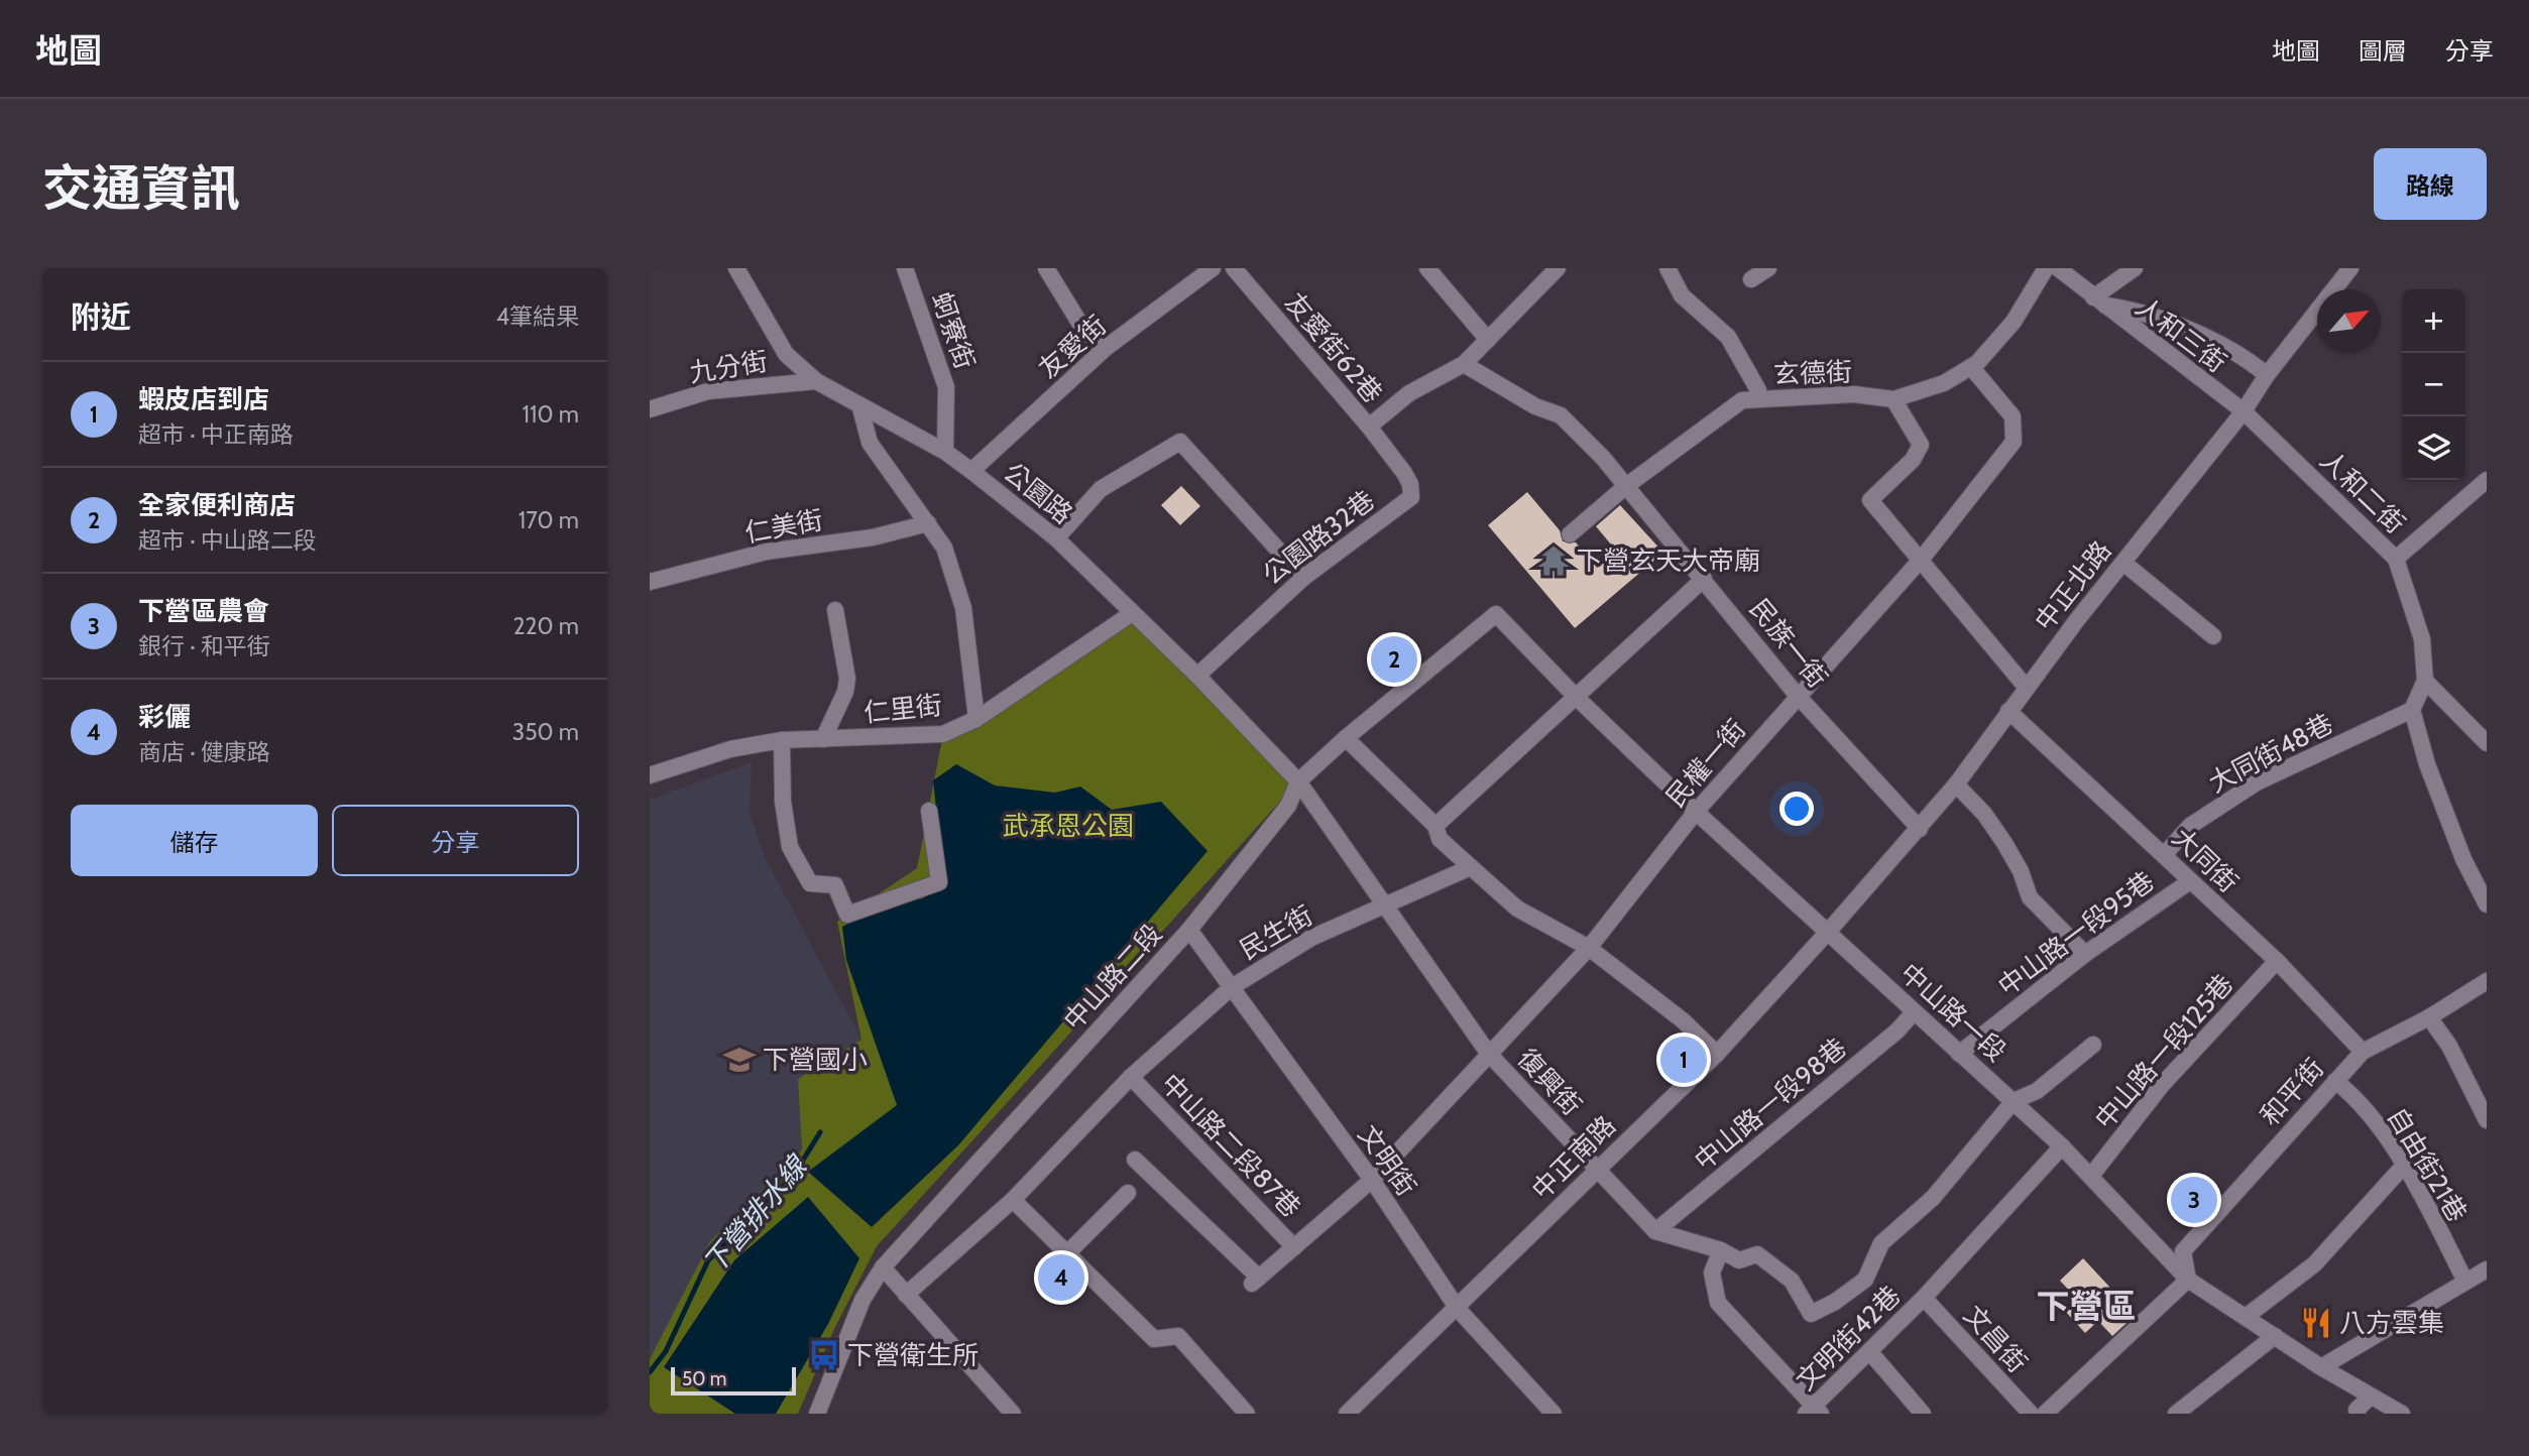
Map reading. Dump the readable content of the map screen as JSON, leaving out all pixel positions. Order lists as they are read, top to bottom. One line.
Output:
{"streets":{"street":["蚵寮街","人和三街","友愛街","友愛街62巷","九分街","玄德街","人和二街","公園路","仁美街","公園路32巷","中正北路","民族一街","仁里街","大同街48巷","民權一街","大同街","民生街","中山路一段95巷","中山路二段","中山路一段","中山路一段125巷","復興街","和平街","中山路一段98巷","中山路二段87巷","中正南路","文明街","自由街21巷","文明街42巷","文昌街"]},"crossings":[["蚵寮街","公園路"],["人和三街","人和二街"],["人和三街","中正北路"],["友愛街","公園路"],["友愛街62巷","公園路32巷"],["九分街","公園路"],["玄德街","民族一街"],["玄德街","民權一街"],["人和二街","中正北路"],["人和二街","大同街48巷"],["公園路","公園路32巷"],["公園路","仁里街"],["公園路","中山路二段"],["公園路","復興街"],["中正北路","民族一街"],["中正北路","大同街"],["中正北路","中山路一段"],["中正北路","中正南路"],["民族一街","民權一街"],["大同街48巷","大同街"],["民權一街","中山路一段"],["民權一街","復興街"],["民權一街","中山路二段87巷"],["民權一街","文明街"],["大同街","中山路一段95巷"],["大同街","中山路一段125巷"],["大同街","和平街"],["民生街","復興街"],["民生街","中山路二段87巷"],["民生街","文明街"],["中山路一段95巷","中山路一段"],["中山路二段","中山路一段"],["中山路二段","復興街"],["中山路二段","文明街"],["中山路一段","中山路一段125巷"],["中山路一段","和平街"],["中山路一段","中山路一段98巷"],["中山路一段","中正南路"],["中山路一段","文明街42巷"],["復興街","中山路一段98巷"],["復興街","中正南路"],["和平街","自由街21巷"],["中正南路","文明街"],["文明街42巷","文昌街"]],"districts":["下營區"],"water":["下營排水線"],"parks":["武承恩公園"],"places":{"temple":["下營玄天大帝廟"],"school or university":["下營國小"],"restaurant":["八方雲集"],"bus stop":["下營衛生所"]},"scale_bar":"50 m","north":"top right","page":{"header":"地圖","nav":["地圖","圖層","分享"],"title":"交通資訊","buttons":["路線",["儲存","分享"]],"heading":["附近","4筆結果"],"map_buttons":["+","−"],"list":[{"mark":"1","name":"蝦皮店到店","note":"超市 · 中正南路","value":"110 m"},{"mark":"2","name":"全家便利商店","note":"超市 · 中山路二段","value":"170 m"},{"mark":"3","name":"下營區農會","note":"銀行 · 和平街","value":"220 m"},{"mark":"4","name":"彩儷","note":"商店 · 健康路","value":"350 m"}],"pins":["2","1","3","4"],"scale":"50 m"}}
